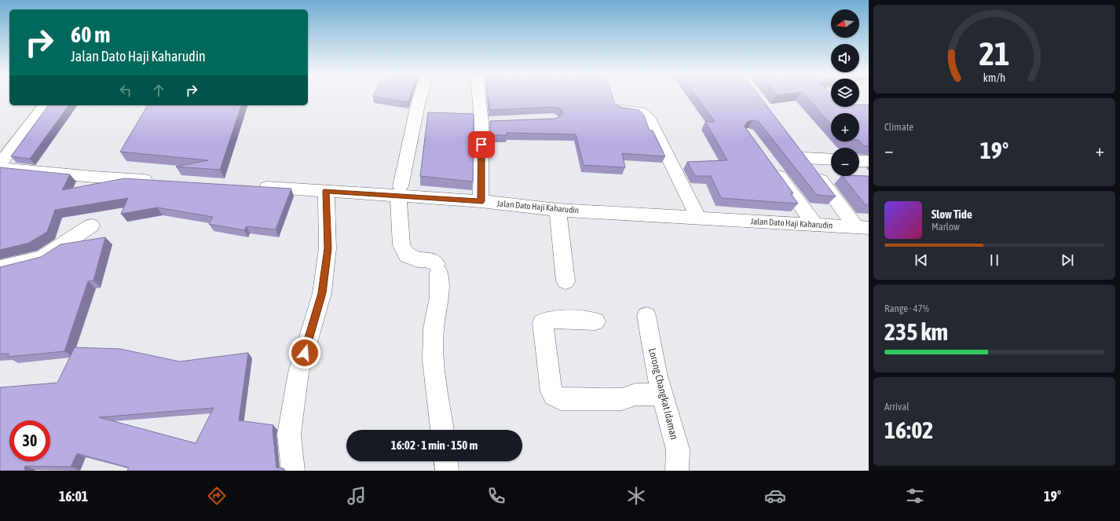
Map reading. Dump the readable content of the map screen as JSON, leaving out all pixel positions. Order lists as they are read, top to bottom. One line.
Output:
{"streets":{"street":["Jalan Dato Haji Kaharudin","Lorong Changkat Idaman"]},"north":"left","page":{"map_buttons":["+","−"],"turn":["60 m","Jalan Dato Haji Kaharudin"],"tile":["Climate",["Range · 47%","235 km"],["Arrival","16:02"]],"heat":["−","19°","+"],"song":["Slow Tide","Marlow"],"limit":"30","trip":"16:02 · 1 min · 150 m","tabs":["16:01","19°"],"gauge":["21","km/h"]}}
